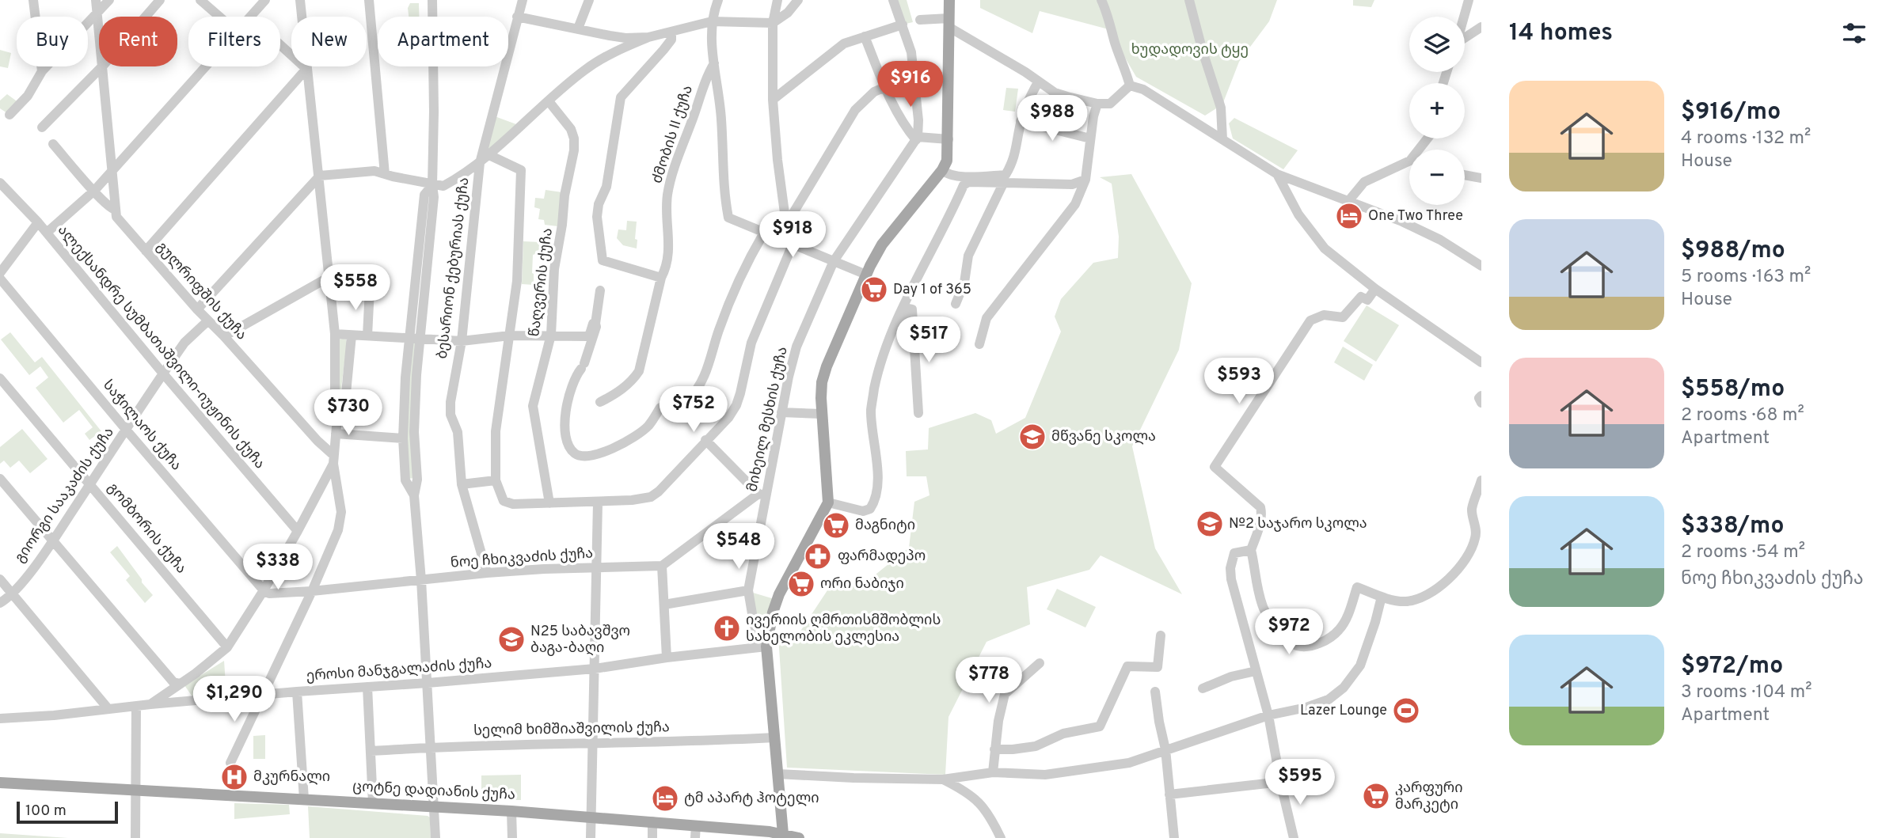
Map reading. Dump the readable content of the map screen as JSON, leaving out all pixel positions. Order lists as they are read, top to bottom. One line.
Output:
{"streets":{"main road":["ცოტნე დადიანის ქუჩა"],"street":["ძმობის II ქუჩა","ბესარიონ ქებურიას ქუჩა","წაღვერის ქუჩა","გულრიფშის ქუჩა","ალექსანდრე სუმბათაშვილი-იუჟინის ქუჩა","მიხეილ მესხის ქუჩა","საჭილაოს ქუჩა","გიორგი სააკაძის ქუჩა","გომბორის ქუჩა","ნოე ჩხიკვაძის ქუჩა","ეროსი მანჯგალაძის ქუჩა","სელიმ ხიმშიაშვილის ქუჩა"]},"crossings":[["ბესარიონ ქებურიას ქუჩა","ნოე ჩხიკვაძის ქუჩა"],["გულრიფშის ქუჩა","გიორგი სააკაძის ქუჩა"],["ალექსანდრე სუმბათაშვილი-იუჟინის ქუჩა","გიორგი სააკაძის ქუჩა"],["მიხეილ მესხის ქუჩა","ეროსი მანჯგალაძის ქუჩა"],["საჭილაოს ქუჩა","გიორგი სააკაძის ქუჩა"],["საჭილაოს ქუჩა","ნოე ჩხიკვაძის ქუჩა"],["გიორგი სააკაძის ქუჩა","გომბორის ქუჩა"]],"parks":["ხუდადოვის ტყე"],"places":{"hotel":["One Two Three","ტმ აპარტ ჰოტელი"],"supermarket":["Day 1 of 365","მაგნიტი","ორი ნაბიჯი","კარფური მარკეტი"],"school or university":["მწვანე სკოლა","№2 საჯარო სკოლა","N25 საბავშვო ბაგა-ბაღი"],"pharmacy":["ფარმადეპო"],"church":["ივერიის ღმრთისმშობლის სახელობის ეკლესია"],"sports":["Lazer Lounge"],"hospital":["მკურნალი"]},"scale_bar":"100 m","page":{"heading":"14 homes","map_buttons":["+","−"],"chip":["Buy","Rent","Filters","New","Apartment"],"price":["$916","$988","$918","$558","$517","$593","$752","$730","$548","$338","$972","$778","$1,290","$595"],"list":[{"name":"$916/mo","note":"4 rooms · 132 m² · House"},{"name":"$988/mo","note":"5 rooms · 163 m² · House"},{"name":"$558/mo","note":"2 rooms · 68 m² · Apartment"},{"name":"$338/mo","note":"2 rooms · 54 m² · ნოე ჩხიკვაძის ქუჩა"},{"name":"$972/mo","note":"3 rooms · 104 m² · Apartment"}],"scale":"100 m"}}
